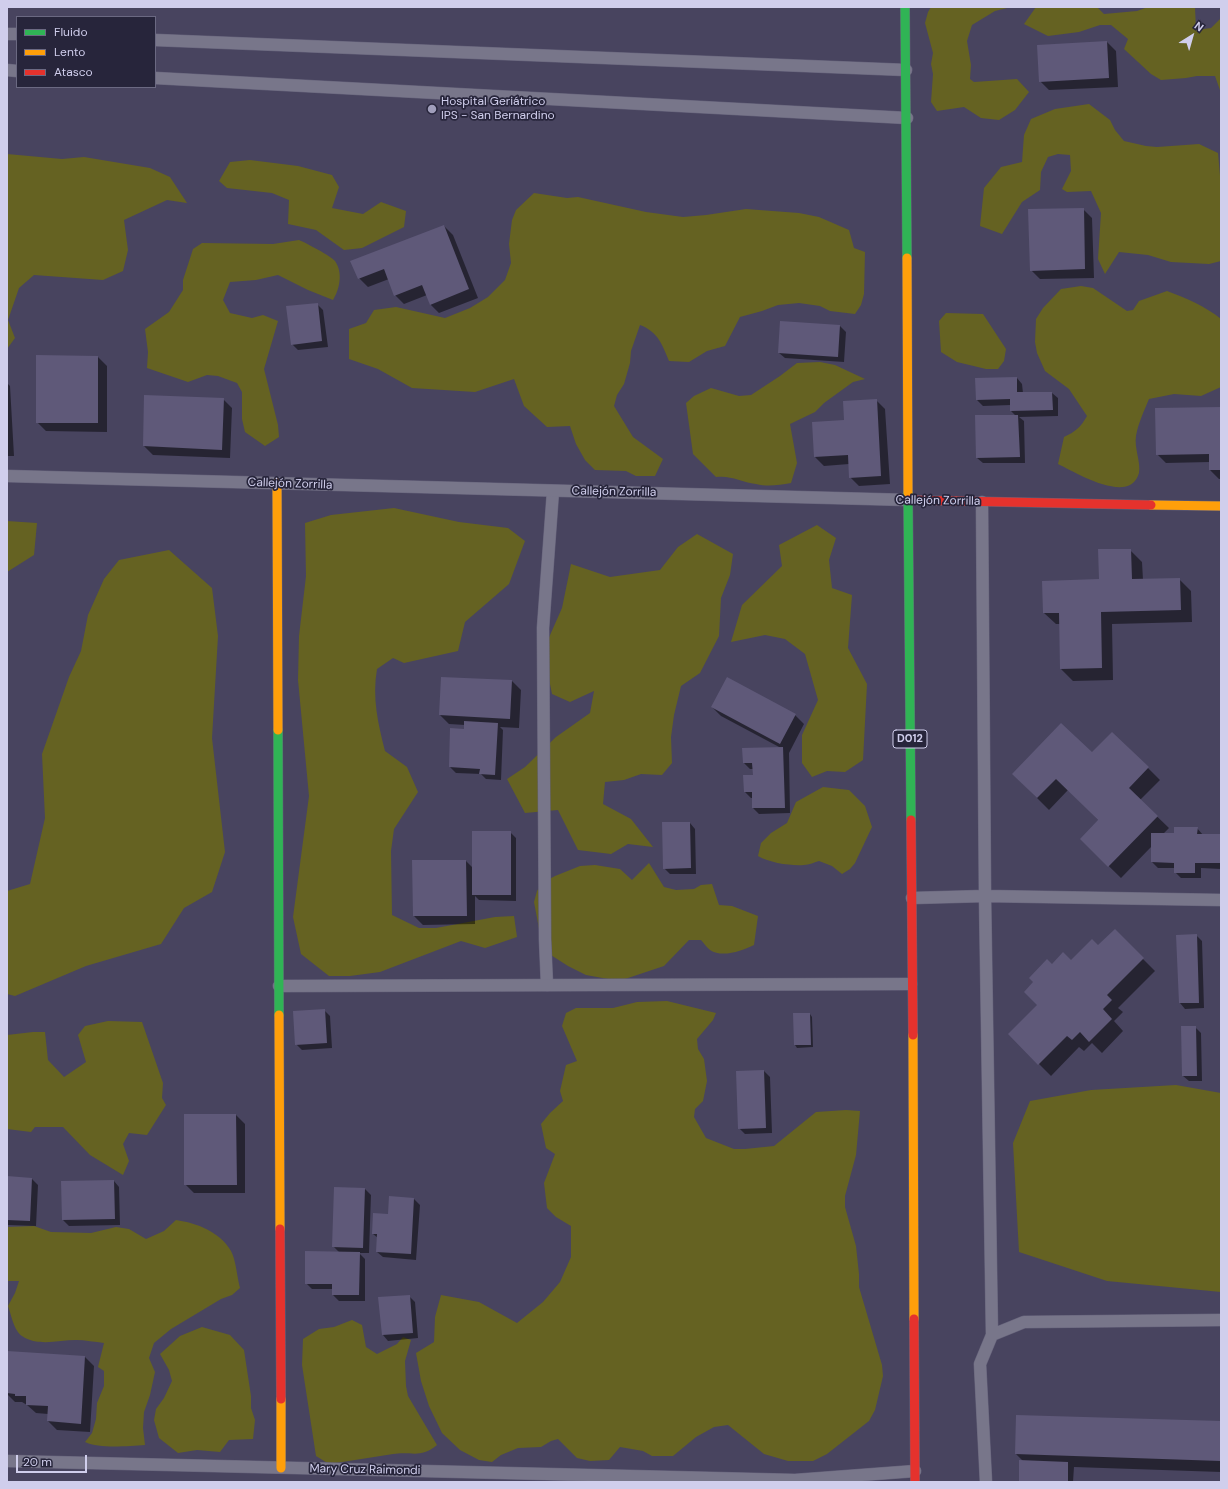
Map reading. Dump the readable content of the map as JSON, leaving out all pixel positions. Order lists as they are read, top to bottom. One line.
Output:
{"streets":{"main road":["Callejón Zorrilla","D012"],"street":["Mary Cruz Raimondi"]},"crossings":[["Callejón Zorrilla","D012"],["D012","Mary Cruz Raimondi"]],"places":["Hospital Geriátrico IPS - San Bernardino"],"legend":["Fluido","Lento","Atasco"],"scale_bar":"20 m","north":"top right"}
